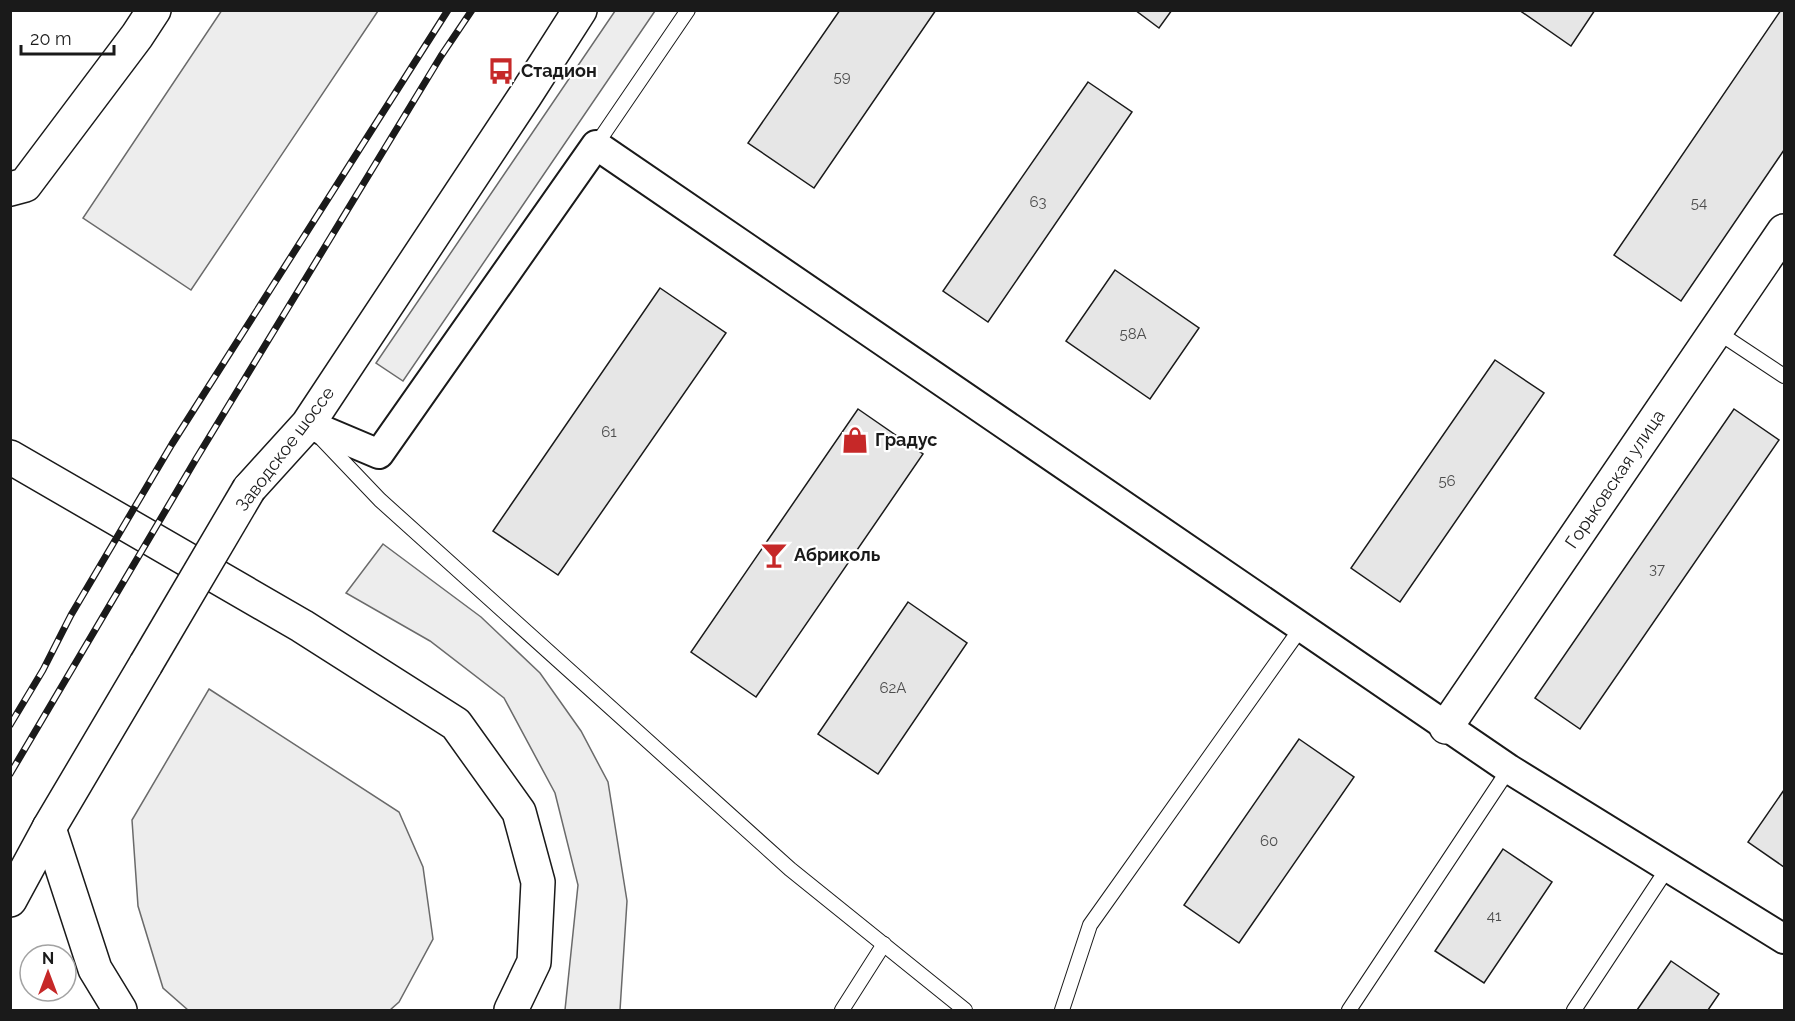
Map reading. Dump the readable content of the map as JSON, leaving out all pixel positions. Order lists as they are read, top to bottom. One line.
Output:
{"streets":{"street":["Заводское шоссе","Горьковская улица"]},"places":{"bus stop":["Стадион"],"shop":["Градус"],"bar":["Абриколь"]},"house_numbers":["59","63","54","58А","61","56","37","62А","60","41"],"scale_bar":"20 m","north":"top"}
